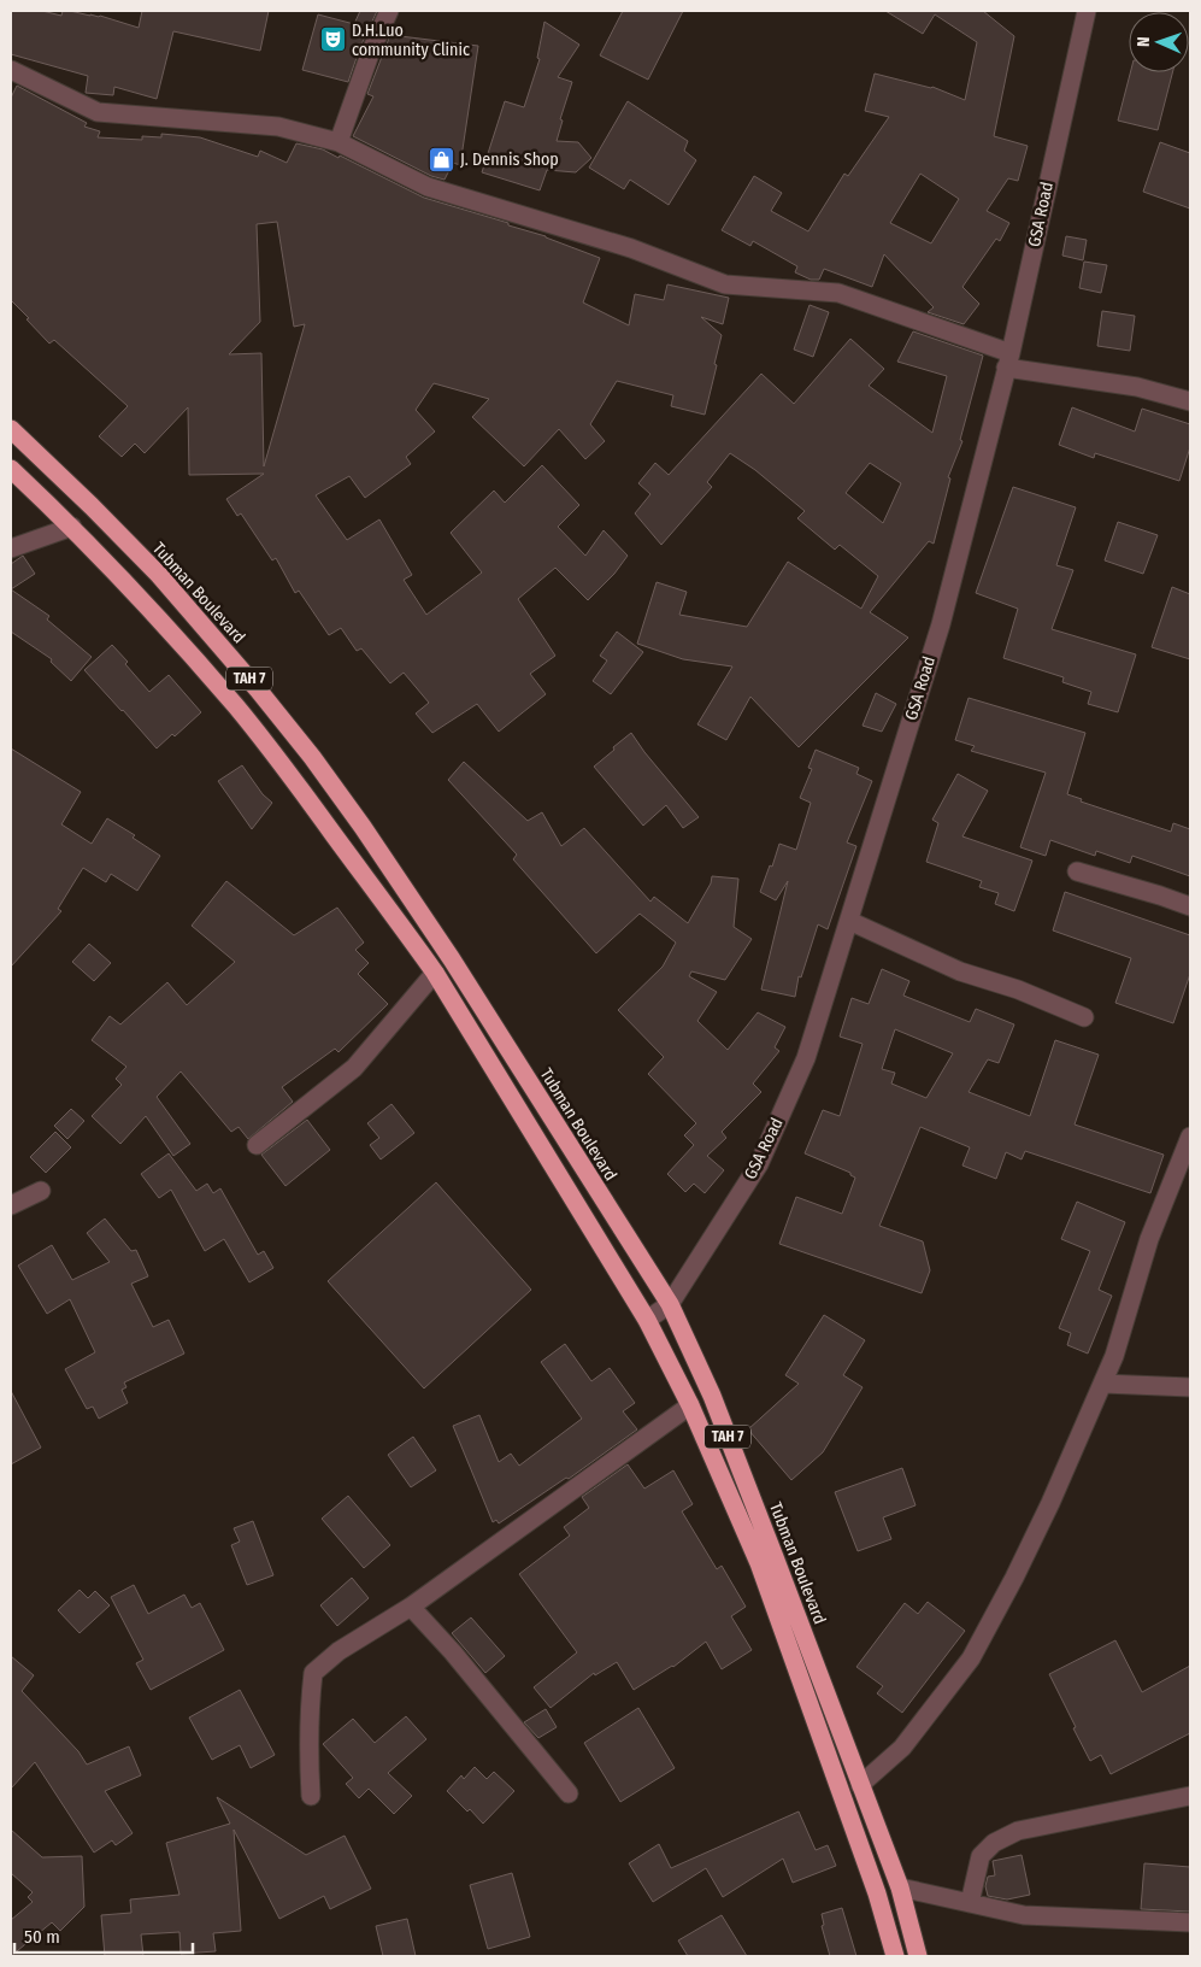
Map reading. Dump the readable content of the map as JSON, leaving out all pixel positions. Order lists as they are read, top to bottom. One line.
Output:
{"streets":{"highway":["Tubman Boulevard","TAH 7"],"street":["GSA Road"]},"crossings":[["GSA Road","Tubman Boulevard"],["GSA Road","TAH 7"]],"places":{"theatre":["D.H.Luo community Clinic"],"shop":["J. Dennis Shop"]},"scale_bar":"50 m","north":"left"}
